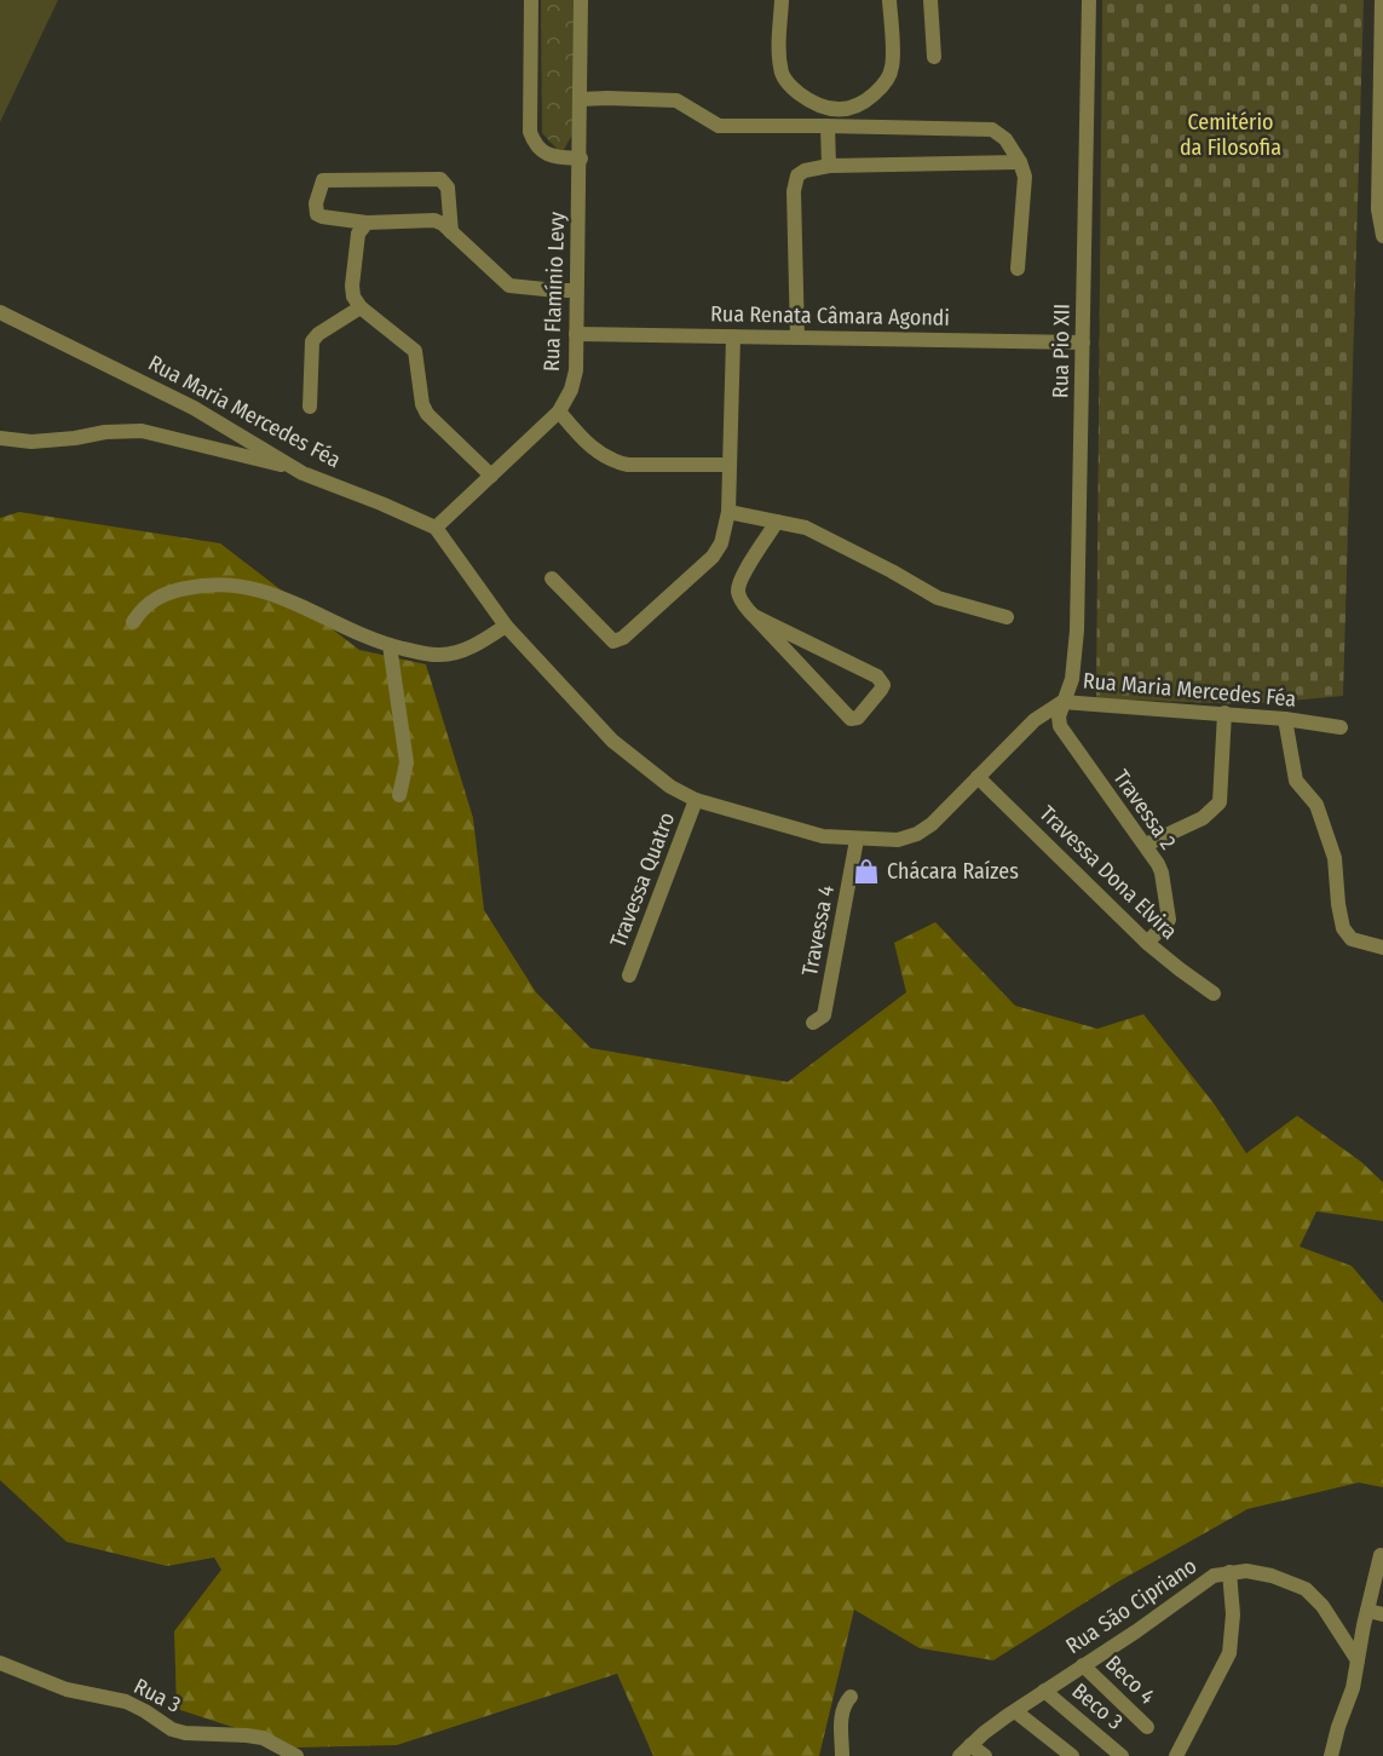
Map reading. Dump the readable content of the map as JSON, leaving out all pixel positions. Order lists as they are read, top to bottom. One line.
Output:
{"streets":{"street":["Rua Flamínio Levy","Rua Renata Câmara Agondi","Rua Pio XII","Rua Maria Mercedes Féa","Travessa 2","Travessa Dona Elvira","Travessa Quatro","Travessa 4","Rua São Cipriano","Beco 4","Rua 3","Beco 3"]},"crossings":[["Rua Flamínio Levy","Rua Renata Câmara Agondi"],["Rua Flamínio Levy","Rua Maria Mercedes Féa"],["Rua Renata Câmara Agondi","Rua Pio XII"],["Rua Pio XII","Rua Maria Mercedes Féa"],["Rua Pio XII","Travessa 2"],["Rua Maria Mercedes Féa","Travessa 2"],["Rua Maria Mercedes Féa","Travessa Dona Elvira"],["Rua Maria Mercedes Féa","Travessa Quatro"],["Rua Maria Mercedes Féa","Travessa 4"],["Travessa 2","Travessa Dona Elvira"],["Rua São Cipriano","Beco 4"],["Rua São Cipriano","Beco 3"]],"parks":["Cemitério da Filosofia"],"places":{"shop":["Chácara Raízes"]}}
